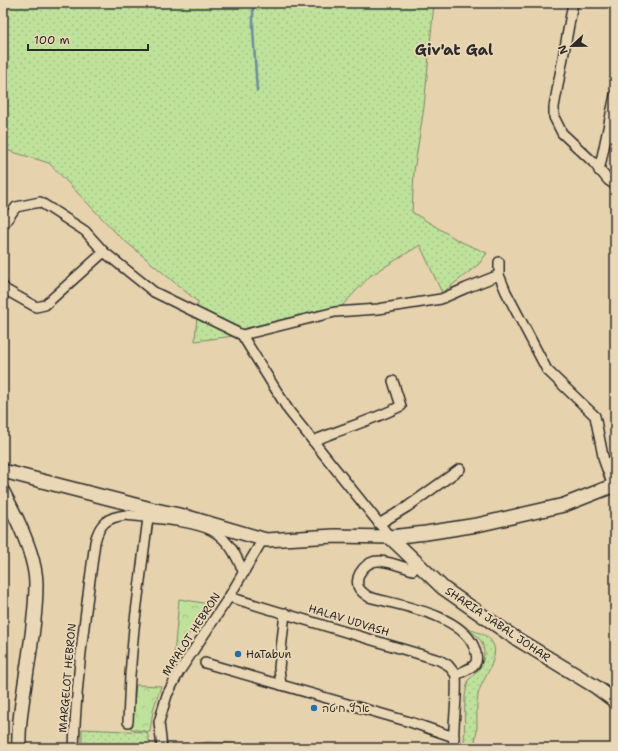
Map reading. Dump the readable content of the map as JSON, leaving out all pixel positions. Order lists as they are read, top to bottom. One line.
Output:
{"streets":{"street":["HALAV UDVASH","SHARIA JABAL JOHAR","MA'ALOT HEBRON","MARGELOT HEBRON"]},"crossings":[["HALAV UDVASH","MA'ALOT HEBRON"],["MA'ALOT HEBRON","MARGELOT HEBRON"]],"districts":["Giv'at Gal"],"places":["HaTabun","ארץ חיטה"],"scale_bar":"100 m","north":"left"}
